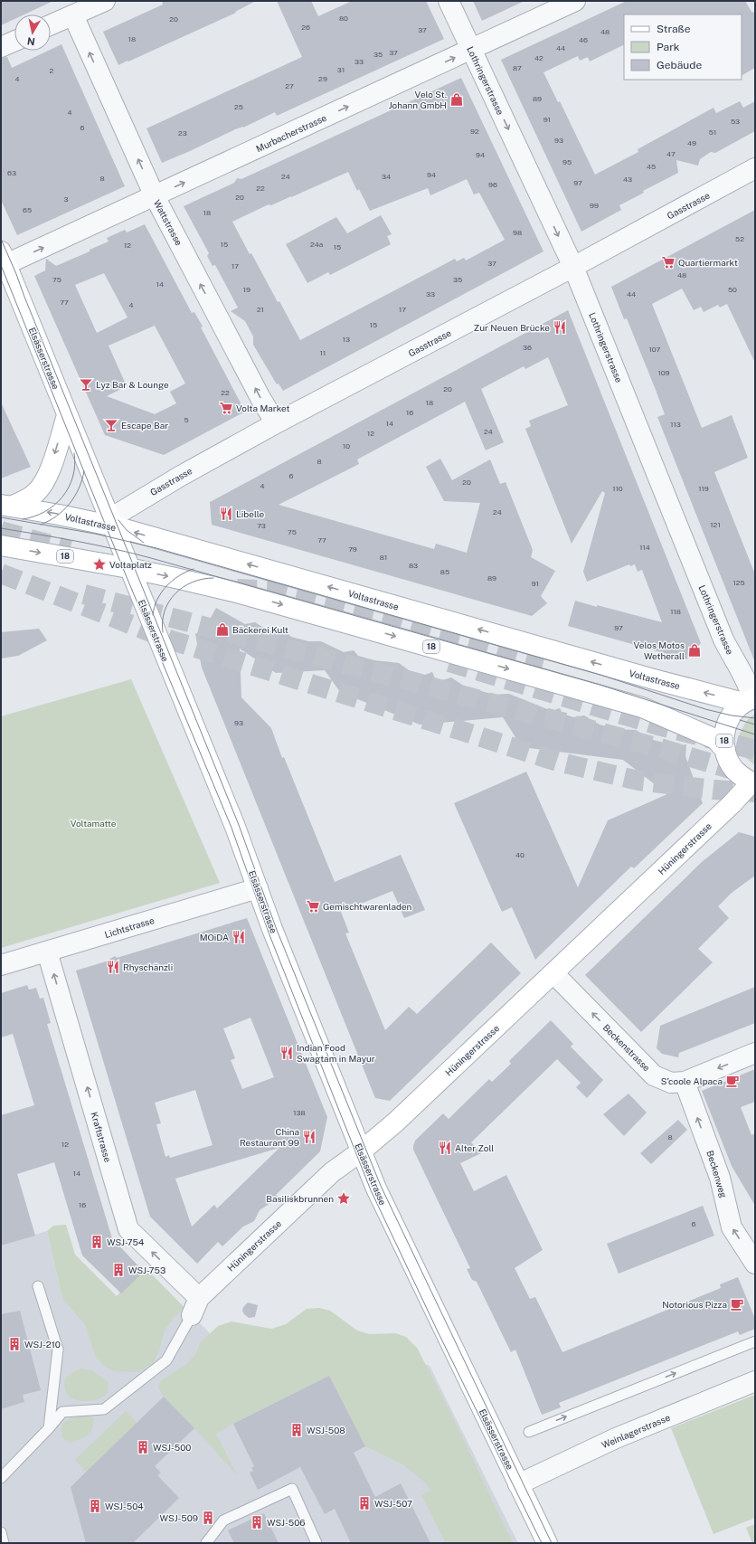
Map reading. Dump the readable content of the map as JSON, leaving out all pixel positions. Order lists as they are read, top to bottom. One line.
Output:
{"streets":{"main road":["Elsässerstrasse","Voltastrasse","18","Hüningerstrasse"],"street":["Lothringerstrasse","Murbacherstrasse","Gasstrasse","Wattstrasse","Lichtstrasse","Beckenstrasse","Kraftstrasse","Beckenweg","Weinlagerstrasse"]},"crossings":[["Lothringerstrasse","Murbacherstrasse"],["Lothringerstrasse","Gasstrasse"],["Lothringerstrasse","Voltastrasse"],["Lothringerstrasse","18"],["Murbacherstrasse","Wattstrasse"],["Murbacherstrasse","Elsässerstrasse"],["Gasstrasse","Wattstrasse"],["Gasstrasse","Elsässerstrasse"],["Gasstrasse","Voltastrasse"],["Elsässerstrasse","Voltastrasse"],["Elsässerstrasse","18"],["Elsässerstrasse","Hüningerstrasse"],["Elsässerstrasse","Lichtstrasse"],["Elsässerstrasse","Weinlagerstrasse"],["Voltastrasse","18"],["18","Hüningerstrasse"],["Hüningerstrasse","Beckenstrasse"],["Hüningerstrasse","Kraftstrasse"],["Lichtstrasse","Kraftstrasse"],["Beckenstrasse","Beckenweg"]],"one_way":["Murbacherstrasse","Wattstrasse","Beckenstrasse","Kraftstrasse","Beckenweg"],"parks":["Voltamatte"],"places":{"shop":["Velo St. Johann GmbH","Bäckerei Kult","Velos Motos Wetherall"],"supermarket":["Quartiermarkt","Volta Market","Gemischtwarenladen"],"restaurant":["Zur Neuen Brücke","Libelle","MOiDA","Rhyschänzli","Indian Food Swagtam in Mayur","China Restaurant 99","Alter Zoll"],"bar":["Lyz Bar & Lounge","Escape Bar"],"place":["Voltaplatz","Basiliskbrunnen"],"cafe":["S’coole Alpaca","Notorious Pizza"],"building":["WSJ-754","WSJ-753","WSJ-210","WSJ-508","WSJ-500","WSJ-507","WSJ-504","WSJ-509","WSJ-506"]},"house_numbers":["80","20","26","37","48","18","46","44","37","35","42","33","87","31","2","4","29","27","89","25","4","91","53","6","92","51","23","93","49","47","94","95","45","63","94","24","34","8","43","97","96","22","20","3","99","65","18","98","52","15","24a","12","15","37","17","48","75","35","14","19","50","33","44","77","4","21","17","15","13","36","107","11","109","20","22","18","16","5","14","113","24","12","10","8","6","20","4","110","119","24","121","73","75","77","114","79","81","83","85","89","125","91","118","97","93","40","138","8","12","14","16","6"],"legend":["Straße","Park","Gebäude"],"north":"bottom"}
